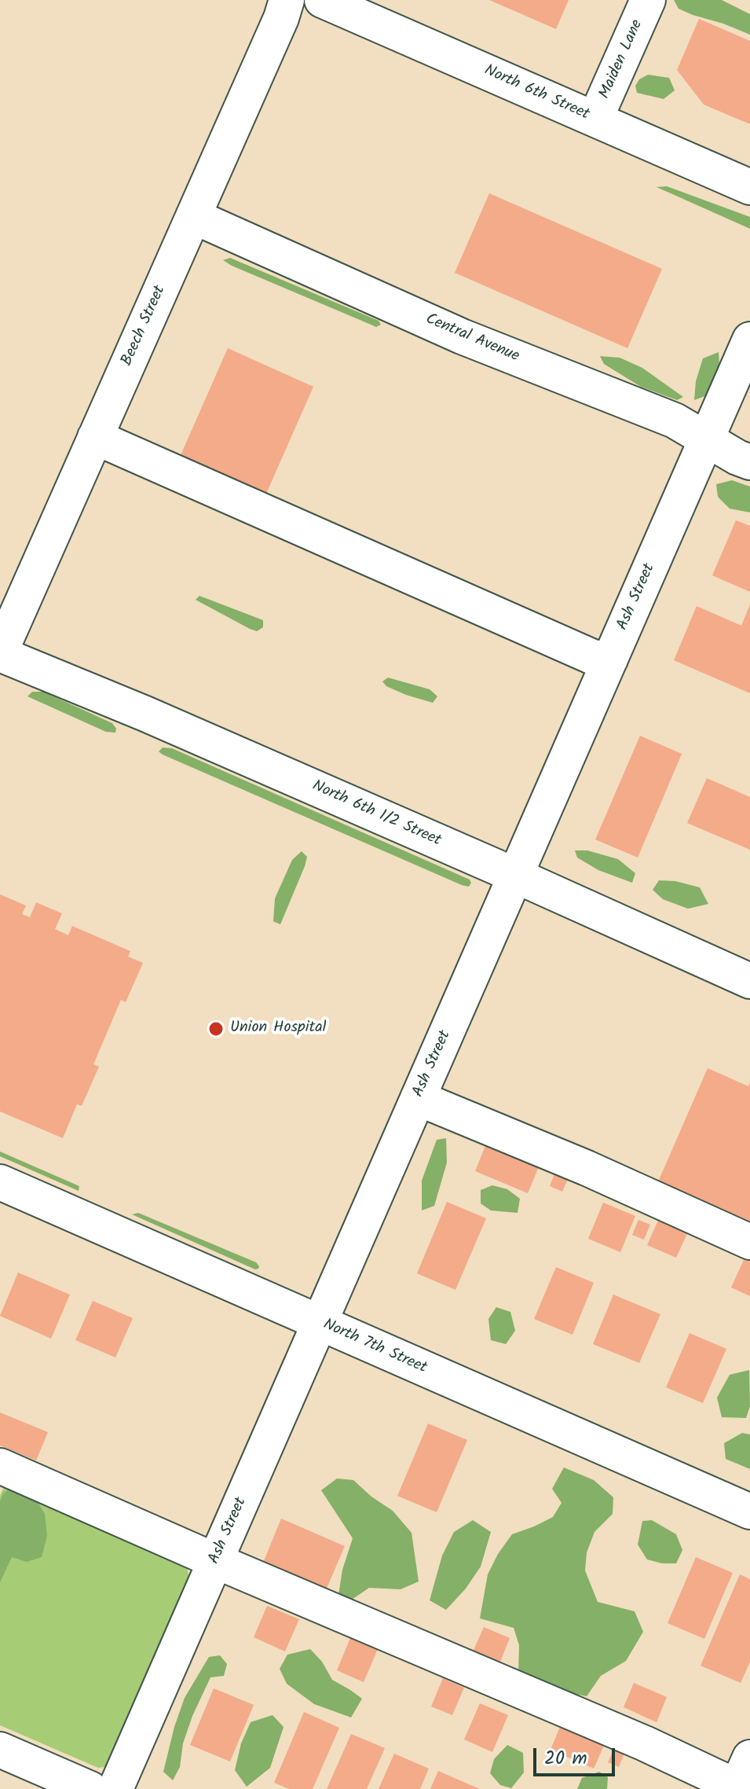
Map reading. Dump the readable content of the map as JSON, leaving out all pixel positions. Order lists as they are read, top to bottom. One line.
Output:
{"streets":{"street":["Maiden Lane","North 6th Street","Beech Street","Central Avenue","Ash Street","North 6th 1/2 Street","North 7th Street"]},"crossings":[["Maiden Lane","North 6th Street"],["Beech Street","Central Avenue"],["Beech Street","North 6th 1/2 Street"],["Central Avenue","Ash Street"],["Ash Street","North 6th 1/2 Street"],["Ash Street","North 7th Street"]],"places":["Union Hospital"],"scale_bar":"20 m"}
